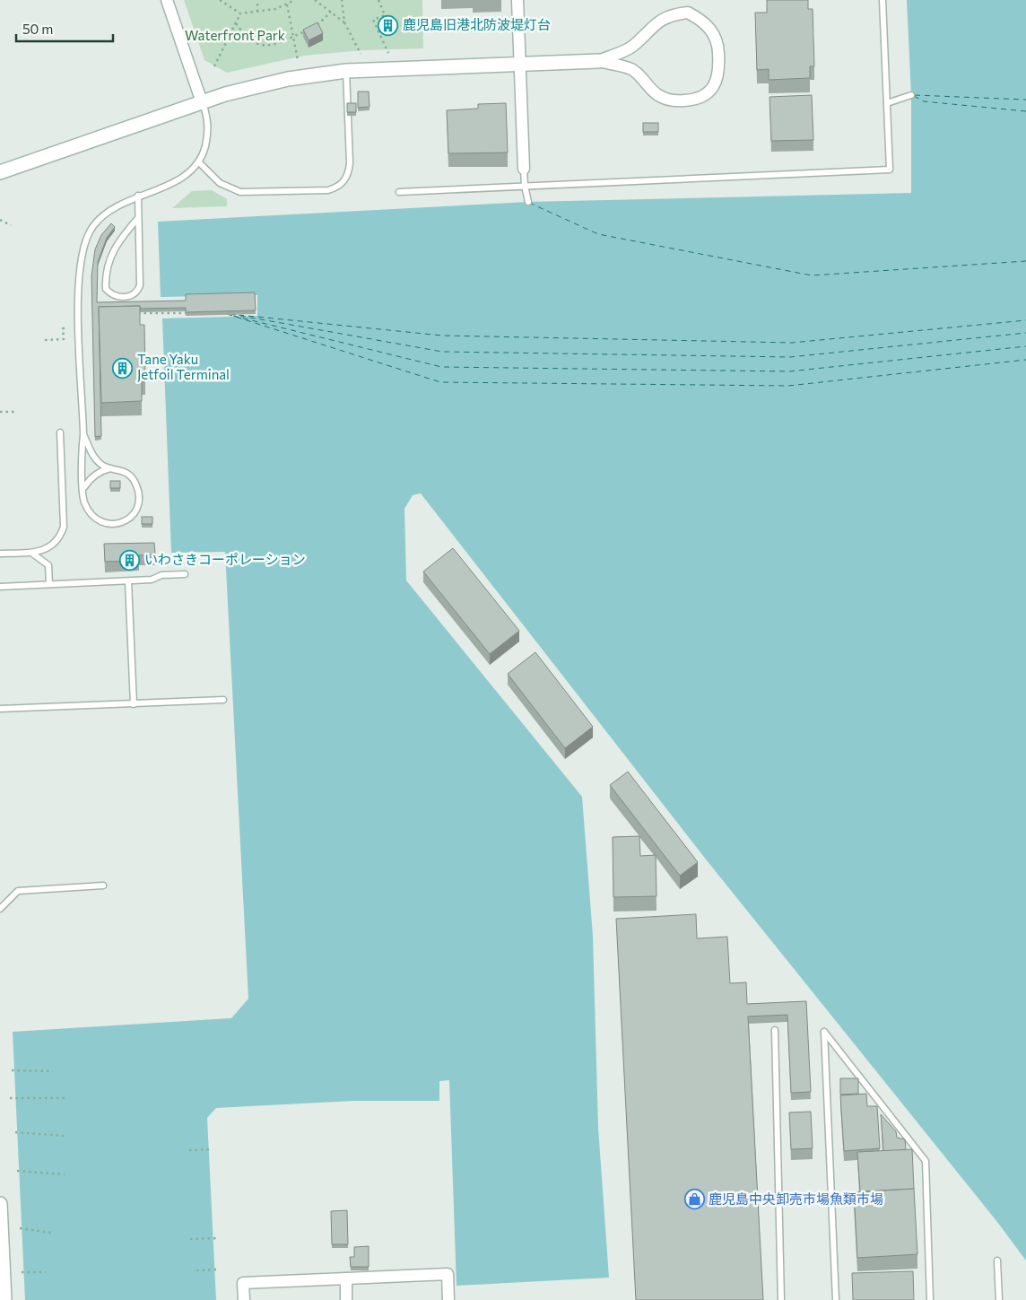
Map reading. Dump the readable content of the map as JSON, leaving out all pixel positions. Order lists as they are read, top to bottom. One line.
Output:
{"parks":["Waterfront Park"],"places":{"building":["鹿児島旧港北防波堤灯台","Tane Yaku Jetfoil Terminal","いわさきコーポレーション"],"shop":["鹿児島中央卸売市場魚類市場"]},"scale_bar":"50 m"}
